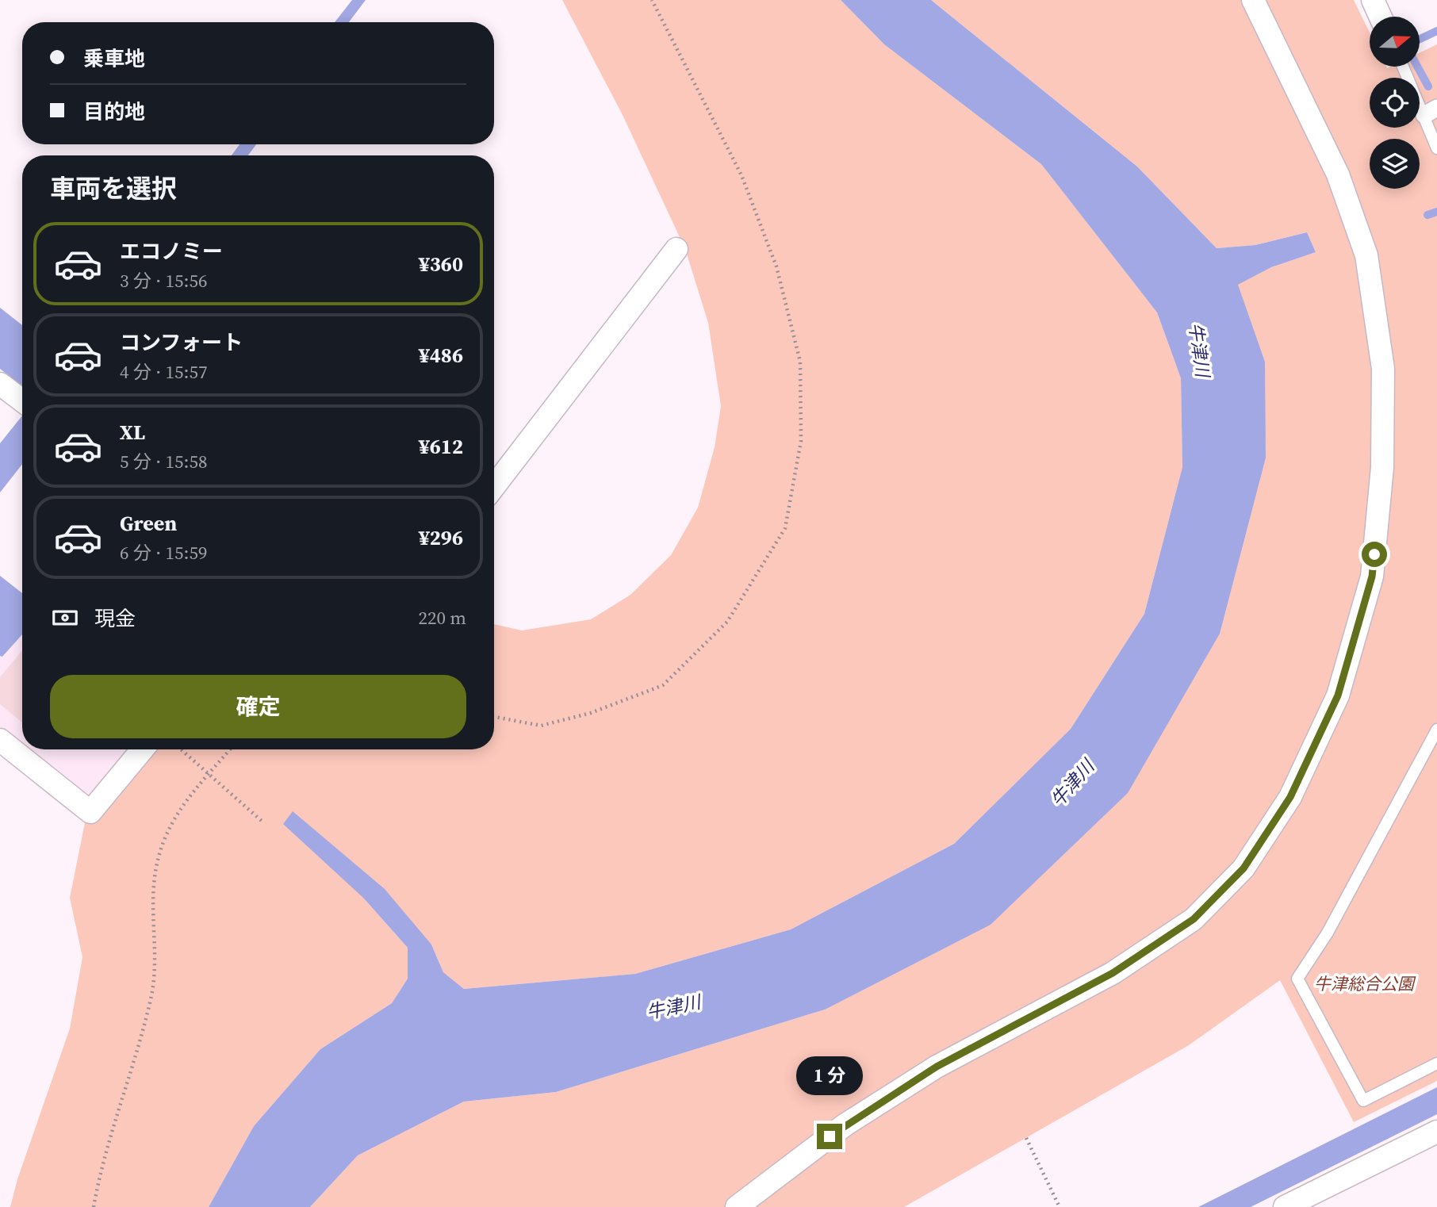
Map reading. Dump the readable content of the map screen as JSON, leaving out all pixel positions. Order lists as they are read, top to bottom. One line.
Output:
{"water":["牛津川"],"parks":["牛津総合公園"],"north":"right","page":{"banner":["乗車地","目的地"],"heading":"車両を選択","list":[{"name":"エコノミー","note":"3 分 · 15:56","value":"¥360"},{"name":"コンフォート","note":"4 分 · 15:57","value":"¥486"},{"name":"XL","note":"5 分 · 15:58","value":"¥612"},{"name":"Green","note":"6 分 · 15:59","value":"¥296"}],"pay":["現金","220 m"],"buttons":"確定","bubble":"1 分"}}
